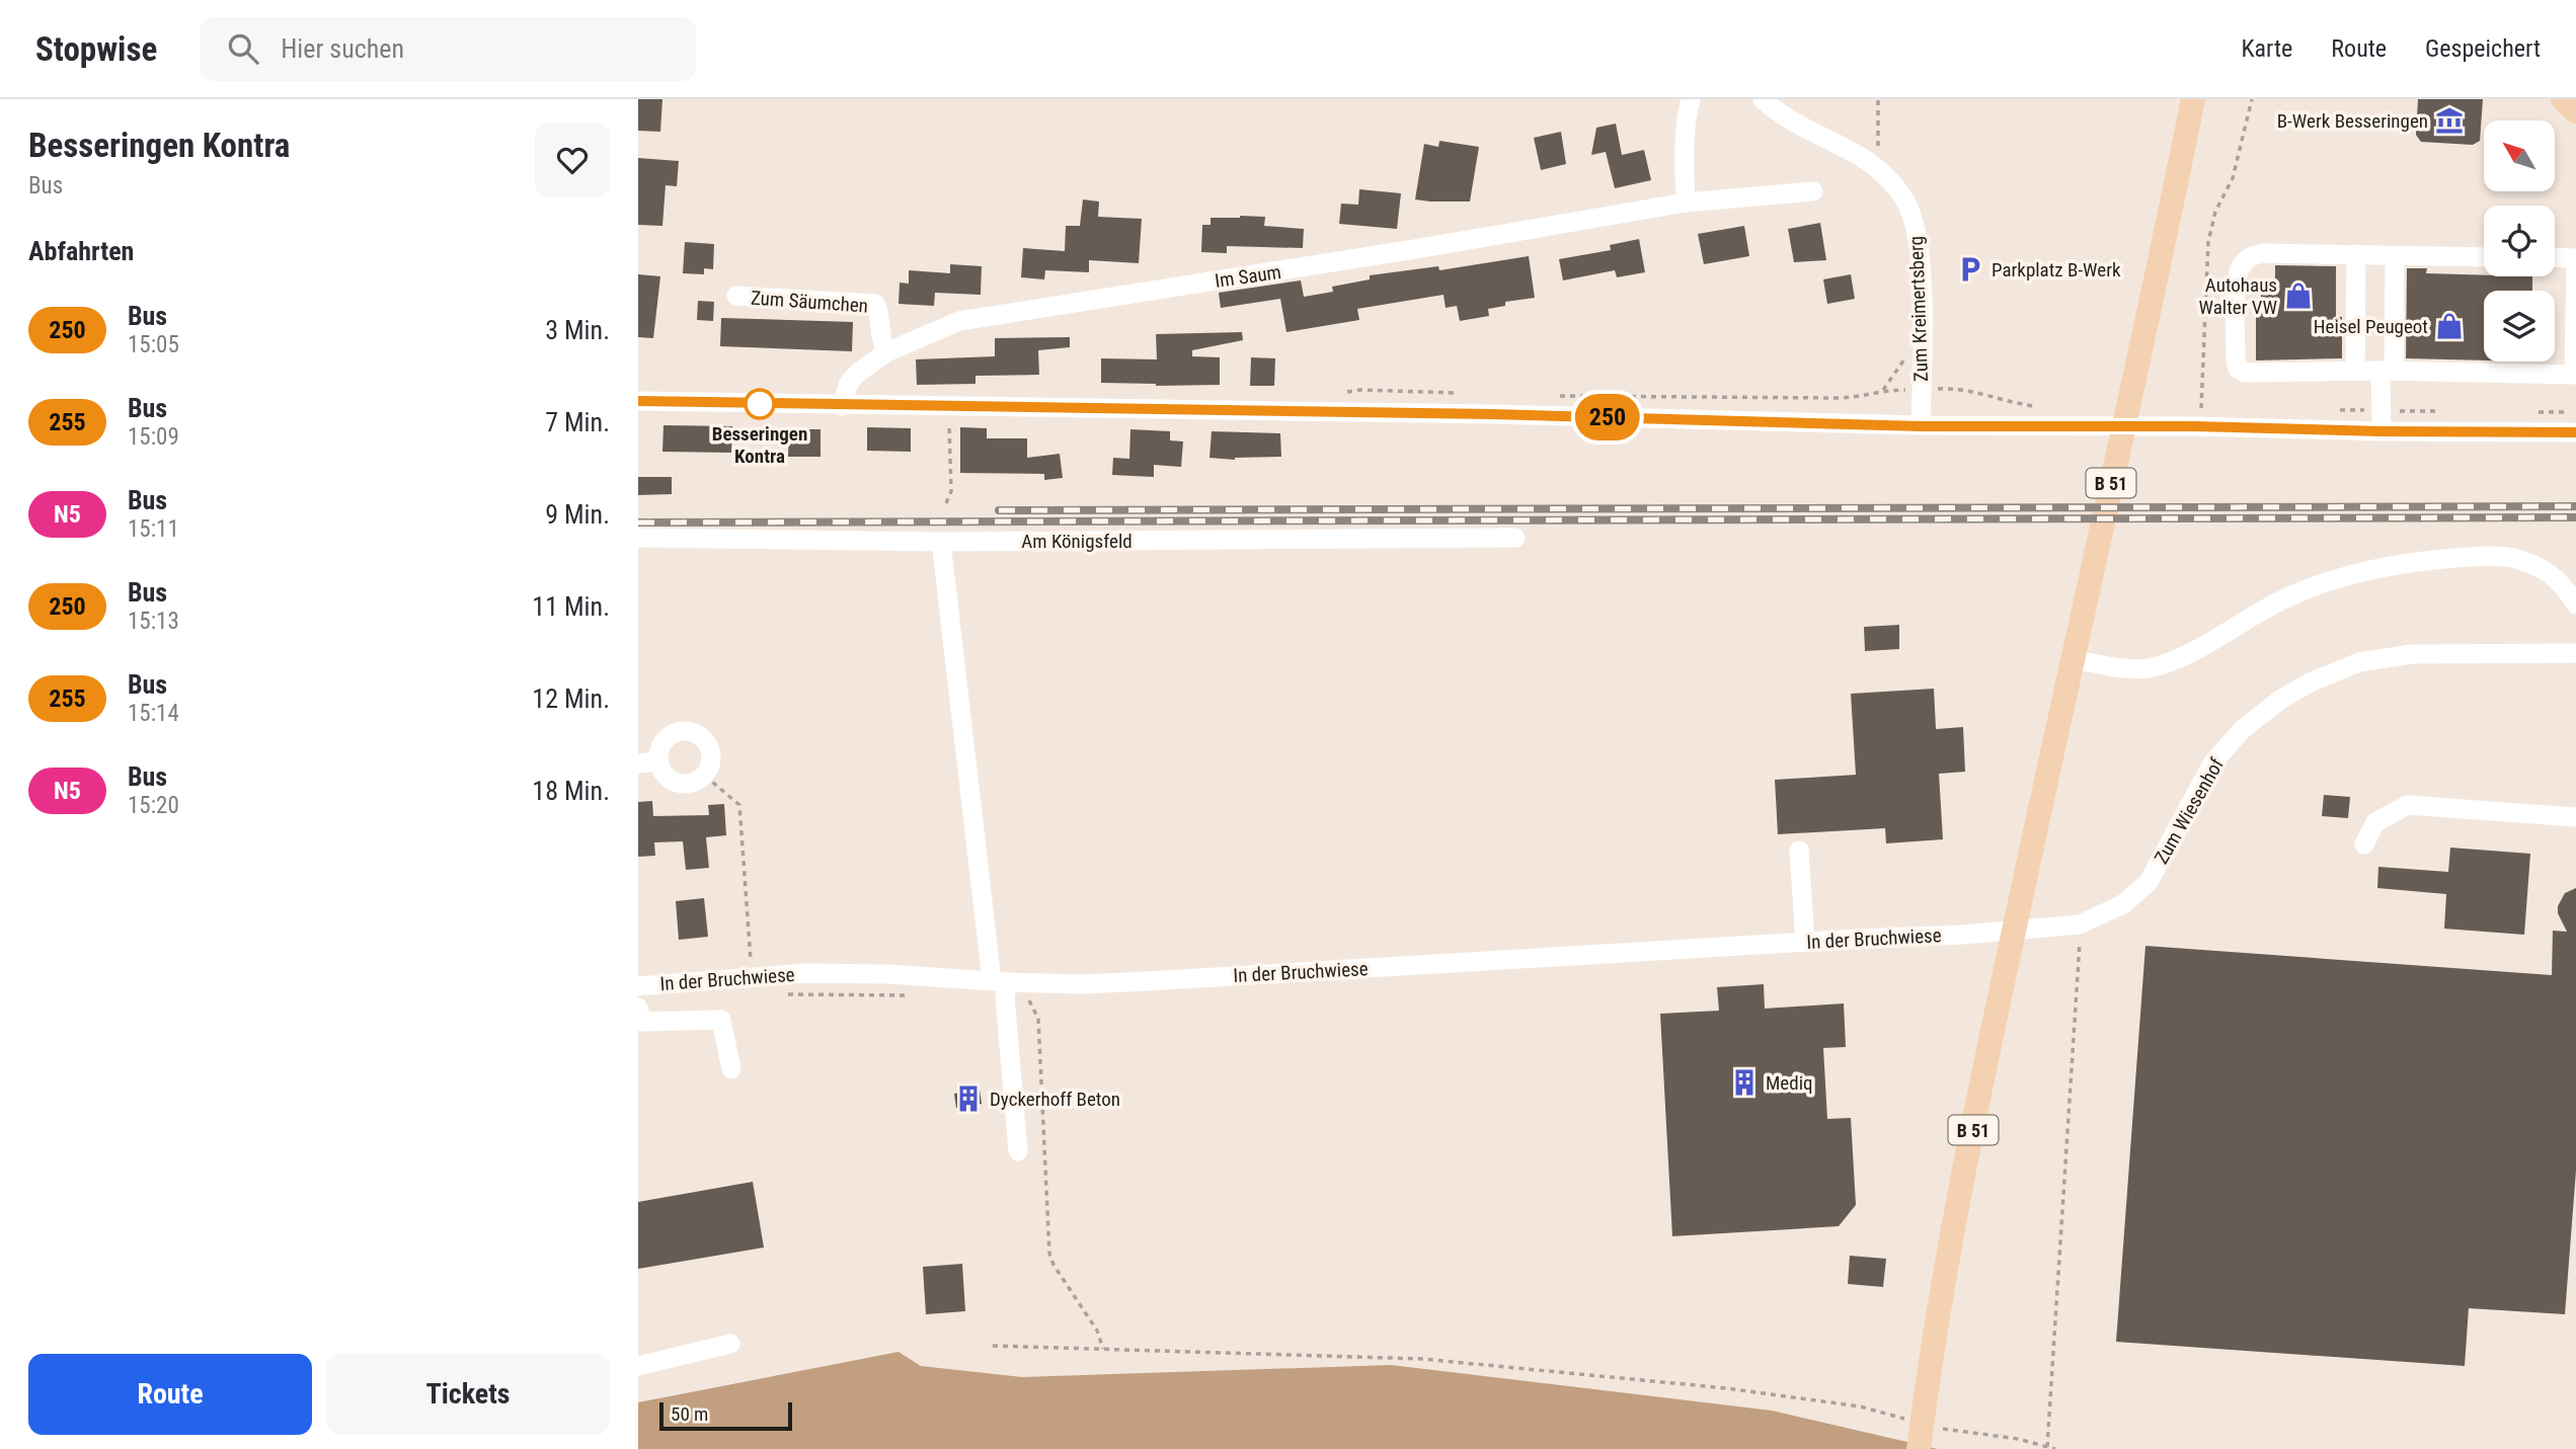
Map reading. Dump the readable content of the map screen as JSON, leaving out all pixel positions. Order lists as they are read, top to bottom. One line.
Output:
{"streets":{"main road":["B 51"],"street":["Im Saum","Zum Säumchen","Zum Kreimertsberg","Am Königsfeld","Zum Wiesenhof","In der Bruchwiese"]},"crossings":[["Im Saum","Zum Säumchen"],["Zum Wiesenhof","In der Bruchwiese"]],"places":{"museum":["B-Werk Besseringen"],"parking":["Parkplatz B-Werk"],"shop":["Autohaus Walter VW","Heisel Peugeot"],"other":["Besseringen Kontra"],"building":["Mediq","Dyckerhoff Beton"]},"lines":["bus line 250"],"scale_bar":"50 m","north":"top left","page":{"header":"Stopwise","search":"Hier suchen","nav":["Karte","Route","Gespeichert"],"heading":[["Besseringen Kontra","Bus"],"Abfahrten"],"on_map":"250","list":[{"mark":"250","name":"Bus","note":"15:05","value":"3 Min."},{"mark":"255","name":"Bus","note":"15:09","value":"7 Min."},{"mark":"N5","name":"Bus","note":"15:11","value":"9 Min."},{"mark":"250","name":"Bus","note":"15:13","value":"11 Min."},{"mark":"255","name":"Bus","note":"15:14","value":"12 Min."},{"mark":"N5","name":"Bus","note":"15:20","value":"18 Min."}],"buttons":["Route","Tickets"],"scale":"50 m"}}
